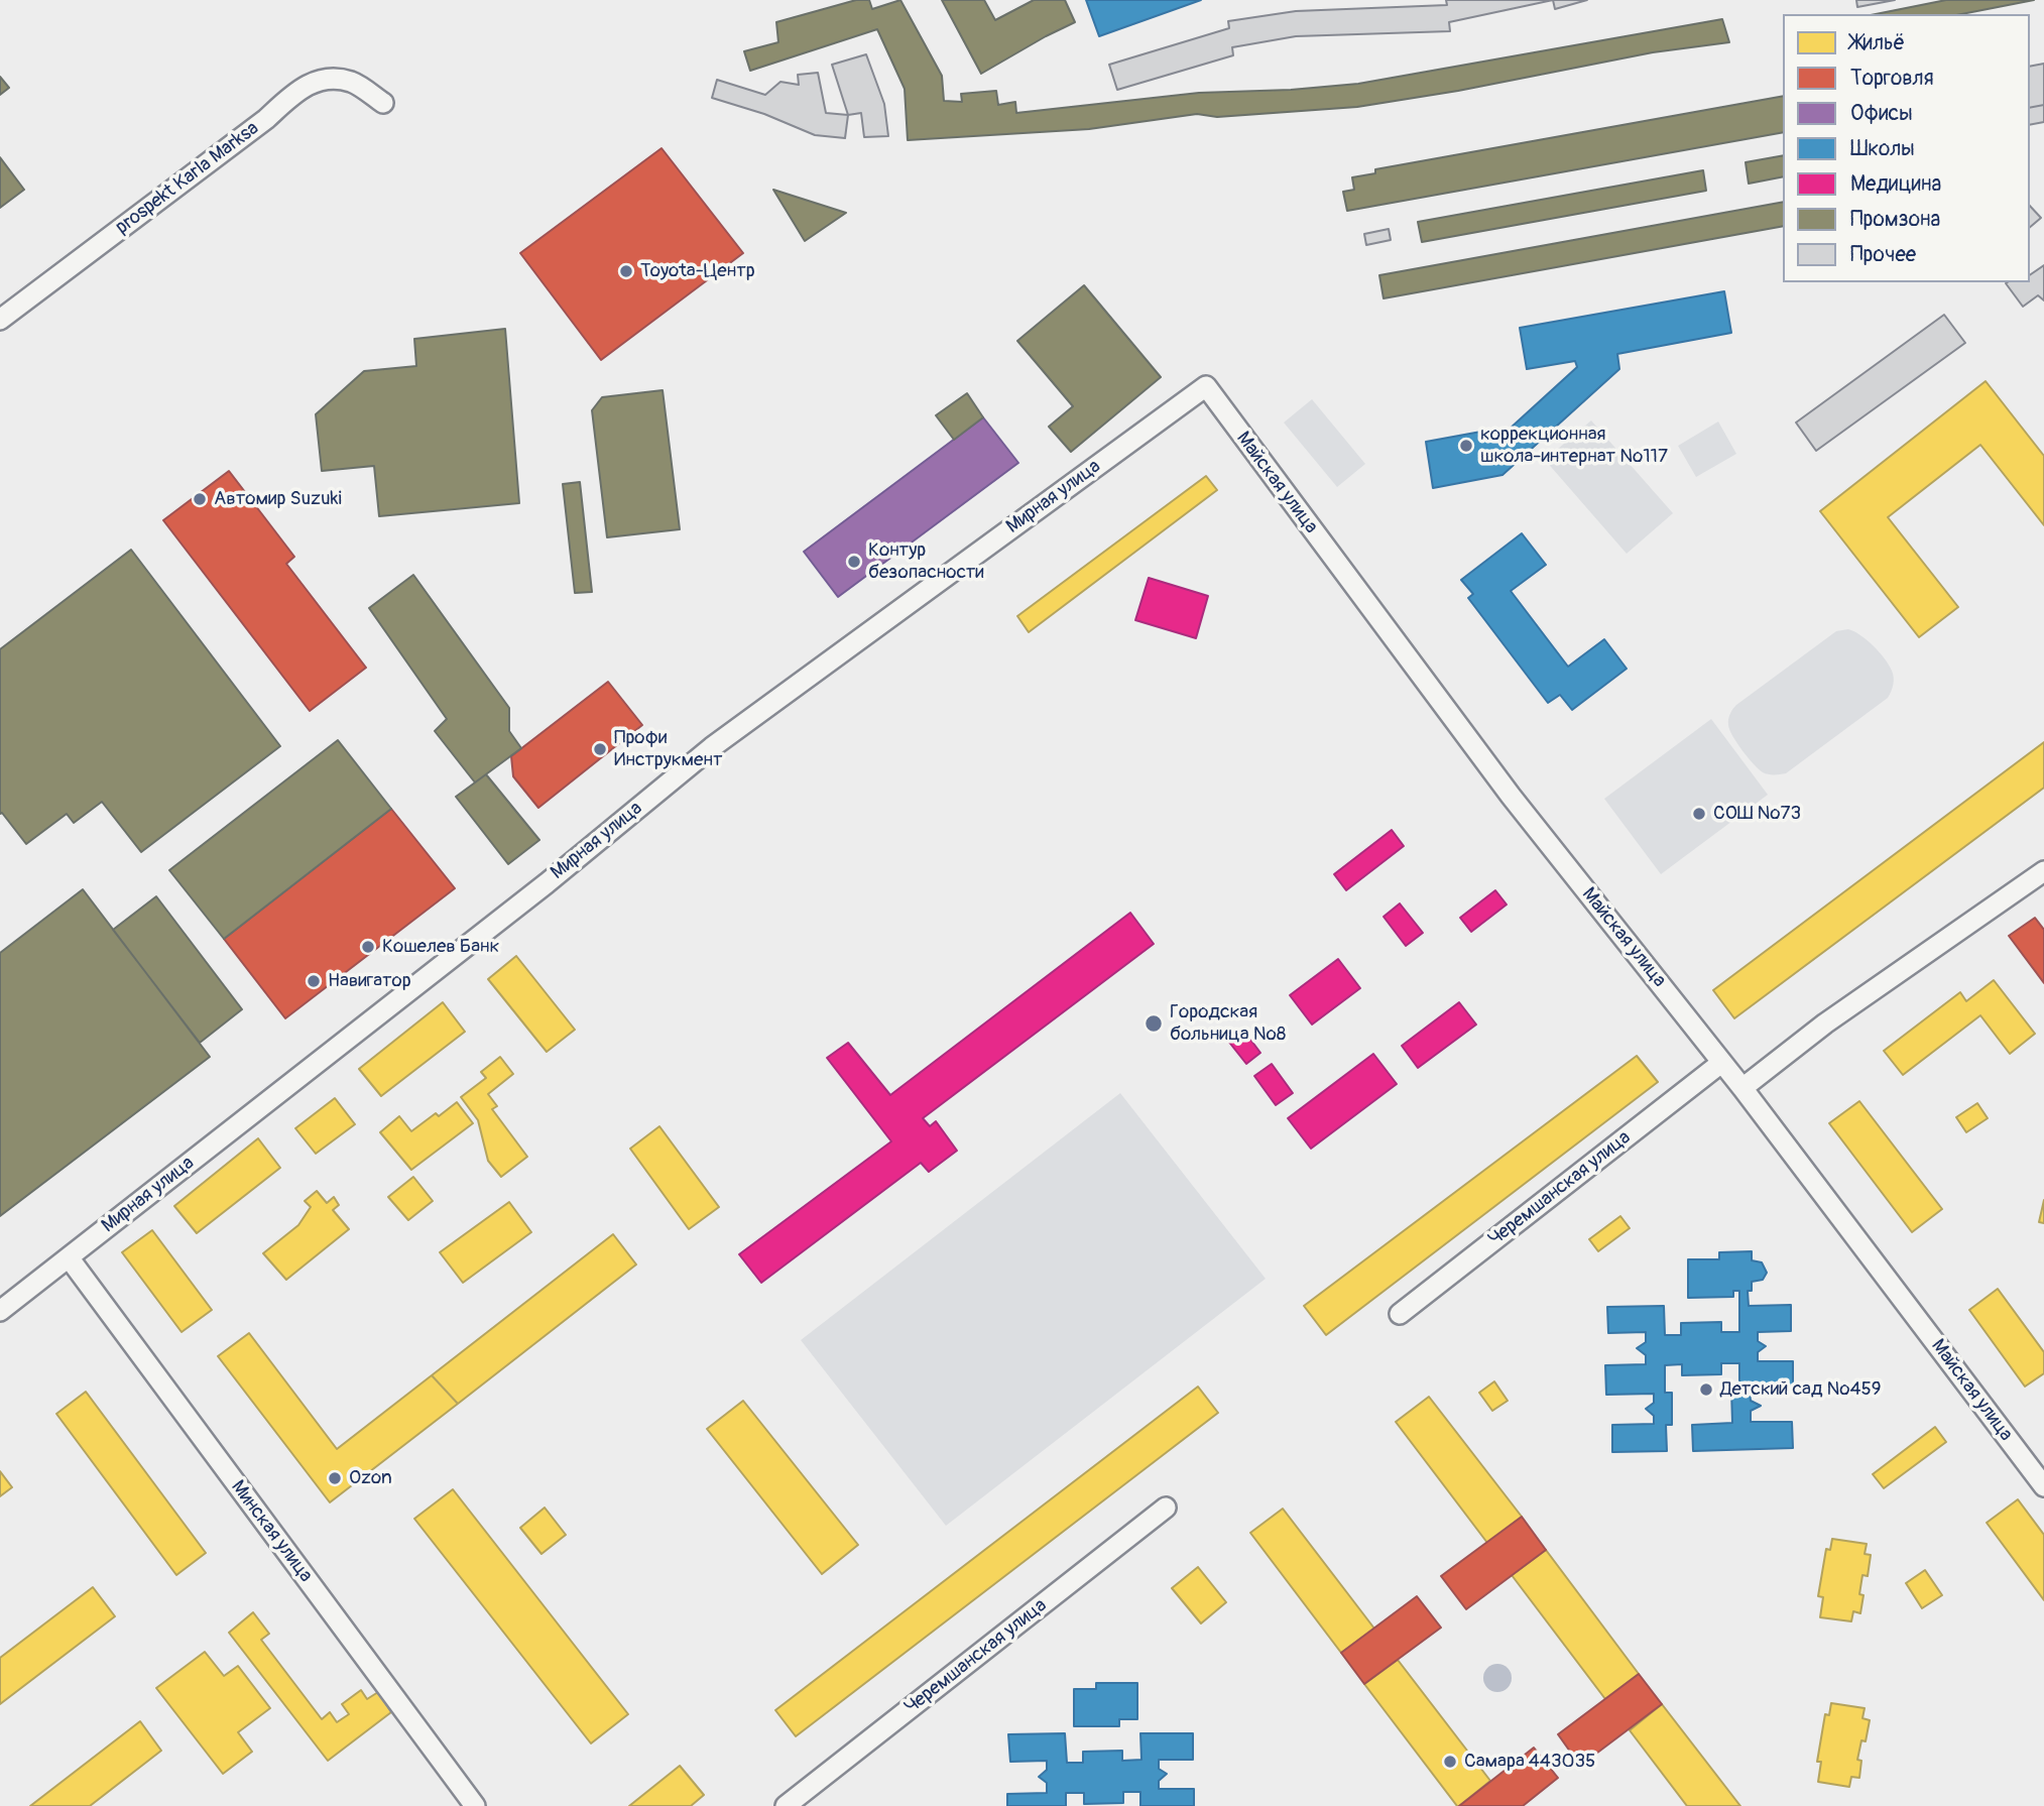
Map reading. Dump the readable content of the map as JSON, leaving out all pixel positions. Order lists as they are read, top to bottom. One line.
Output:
{"streets":{"street":["prospekt Karla Marksa","Майская улица","Мирная улица","Черемшанская улица","Минская улица"]},"crossings":[["Майская улица","Мирная улица"],["Майская улица","Черемшанская улица"],["Мирная улица","Минская улица"]],"places":["Toyota-Центр","коррекционная школа-интернат №117","Автомир Suzuki","Контур безопасности","Профи Инструкмент","СОШ №73","Кошелев Банк","Навигатор","Городская больница №8","Детский сад №459","Ozon","Самара 443035"],"legend":["Жильё","Торговля","Офисы","Школы","Медицина","Промзона","Прочее"]}
